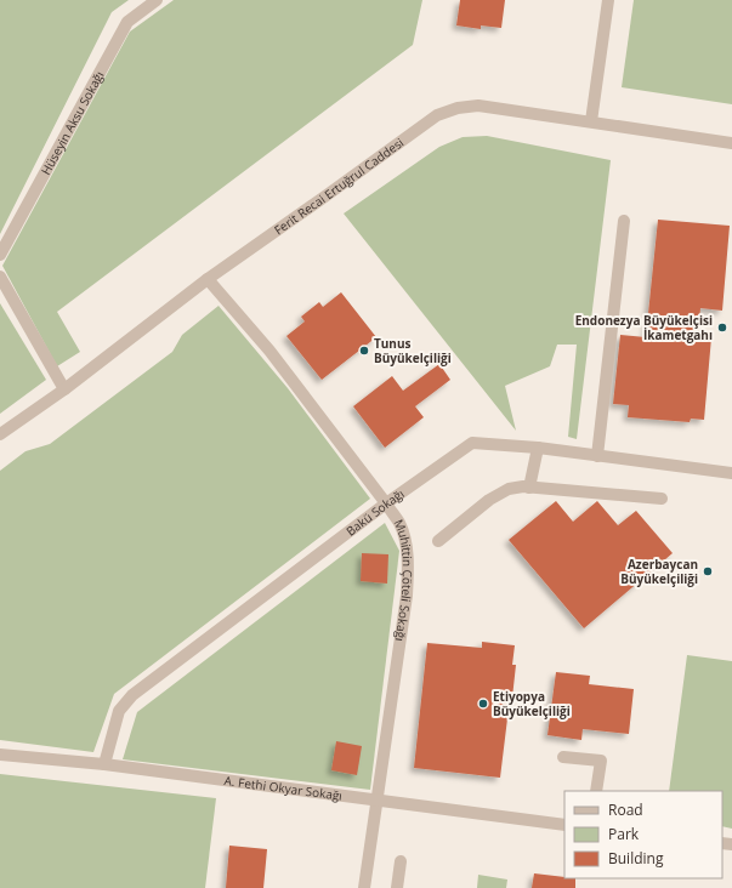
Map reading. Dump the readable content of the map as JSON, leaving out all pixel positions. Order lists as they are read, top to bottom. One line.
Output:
{"streets":{"street":["Hüseyin Aksu Sokağı","Ferit Recai Ertuğrul Caddesi","Bakü Sokağı","Muhittin Çöteli Sokağı","A. Fethi Okyar Sokağı"]},"crossings":[["Ferit Recai Ertuğrul Caddesi","Muhittin Çöteli Sokağı"],["Bakü Sokağı","Muhittin Çöteli Sokağı"],["Bakü Sokağı","A. Fethi Okyar Sokağı"],["Muhittin Çöteli Sokağı","A. Fethi Okyar Sokağı"]],"places":["Endonezya Büyükelçisi İkametgahı","Tunus Büyükelçiliği","Azerbaycan Büyükelçiliği","Etiyopya Büyükelçiliği"],"legend":["Road","Park","Building"]}
